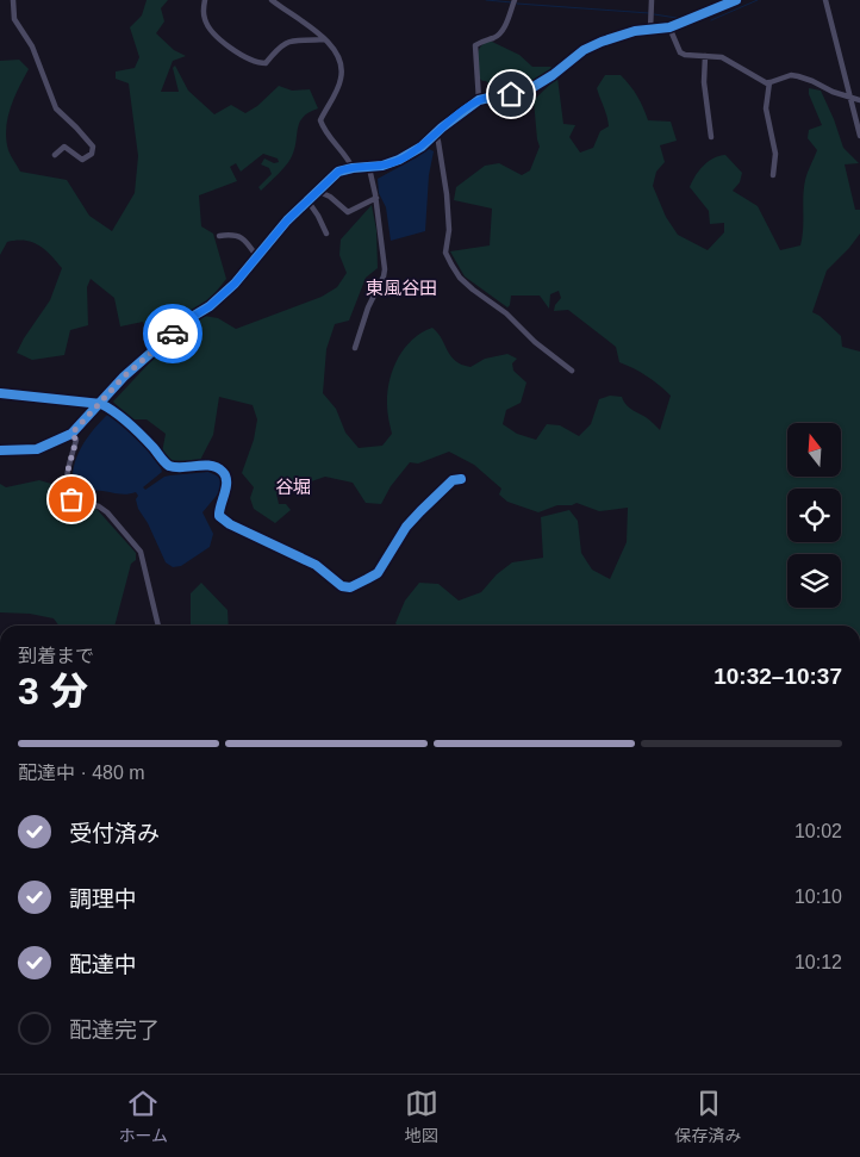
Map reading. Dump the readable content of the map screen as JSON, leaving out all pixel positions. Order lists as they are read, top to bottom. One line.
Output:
{"districts":["東風谷田","谷堀"],"north":"top","page":{"heading":["3 分","到着まで","10:32–10:37"],"bar":"配達中 · 480 m","list":[["受付済み","10:02"],["調理中","10:10"],["配達中","10:12"],"配達完了"],"tabs":["ホーム","地図","保存済み"]}}
